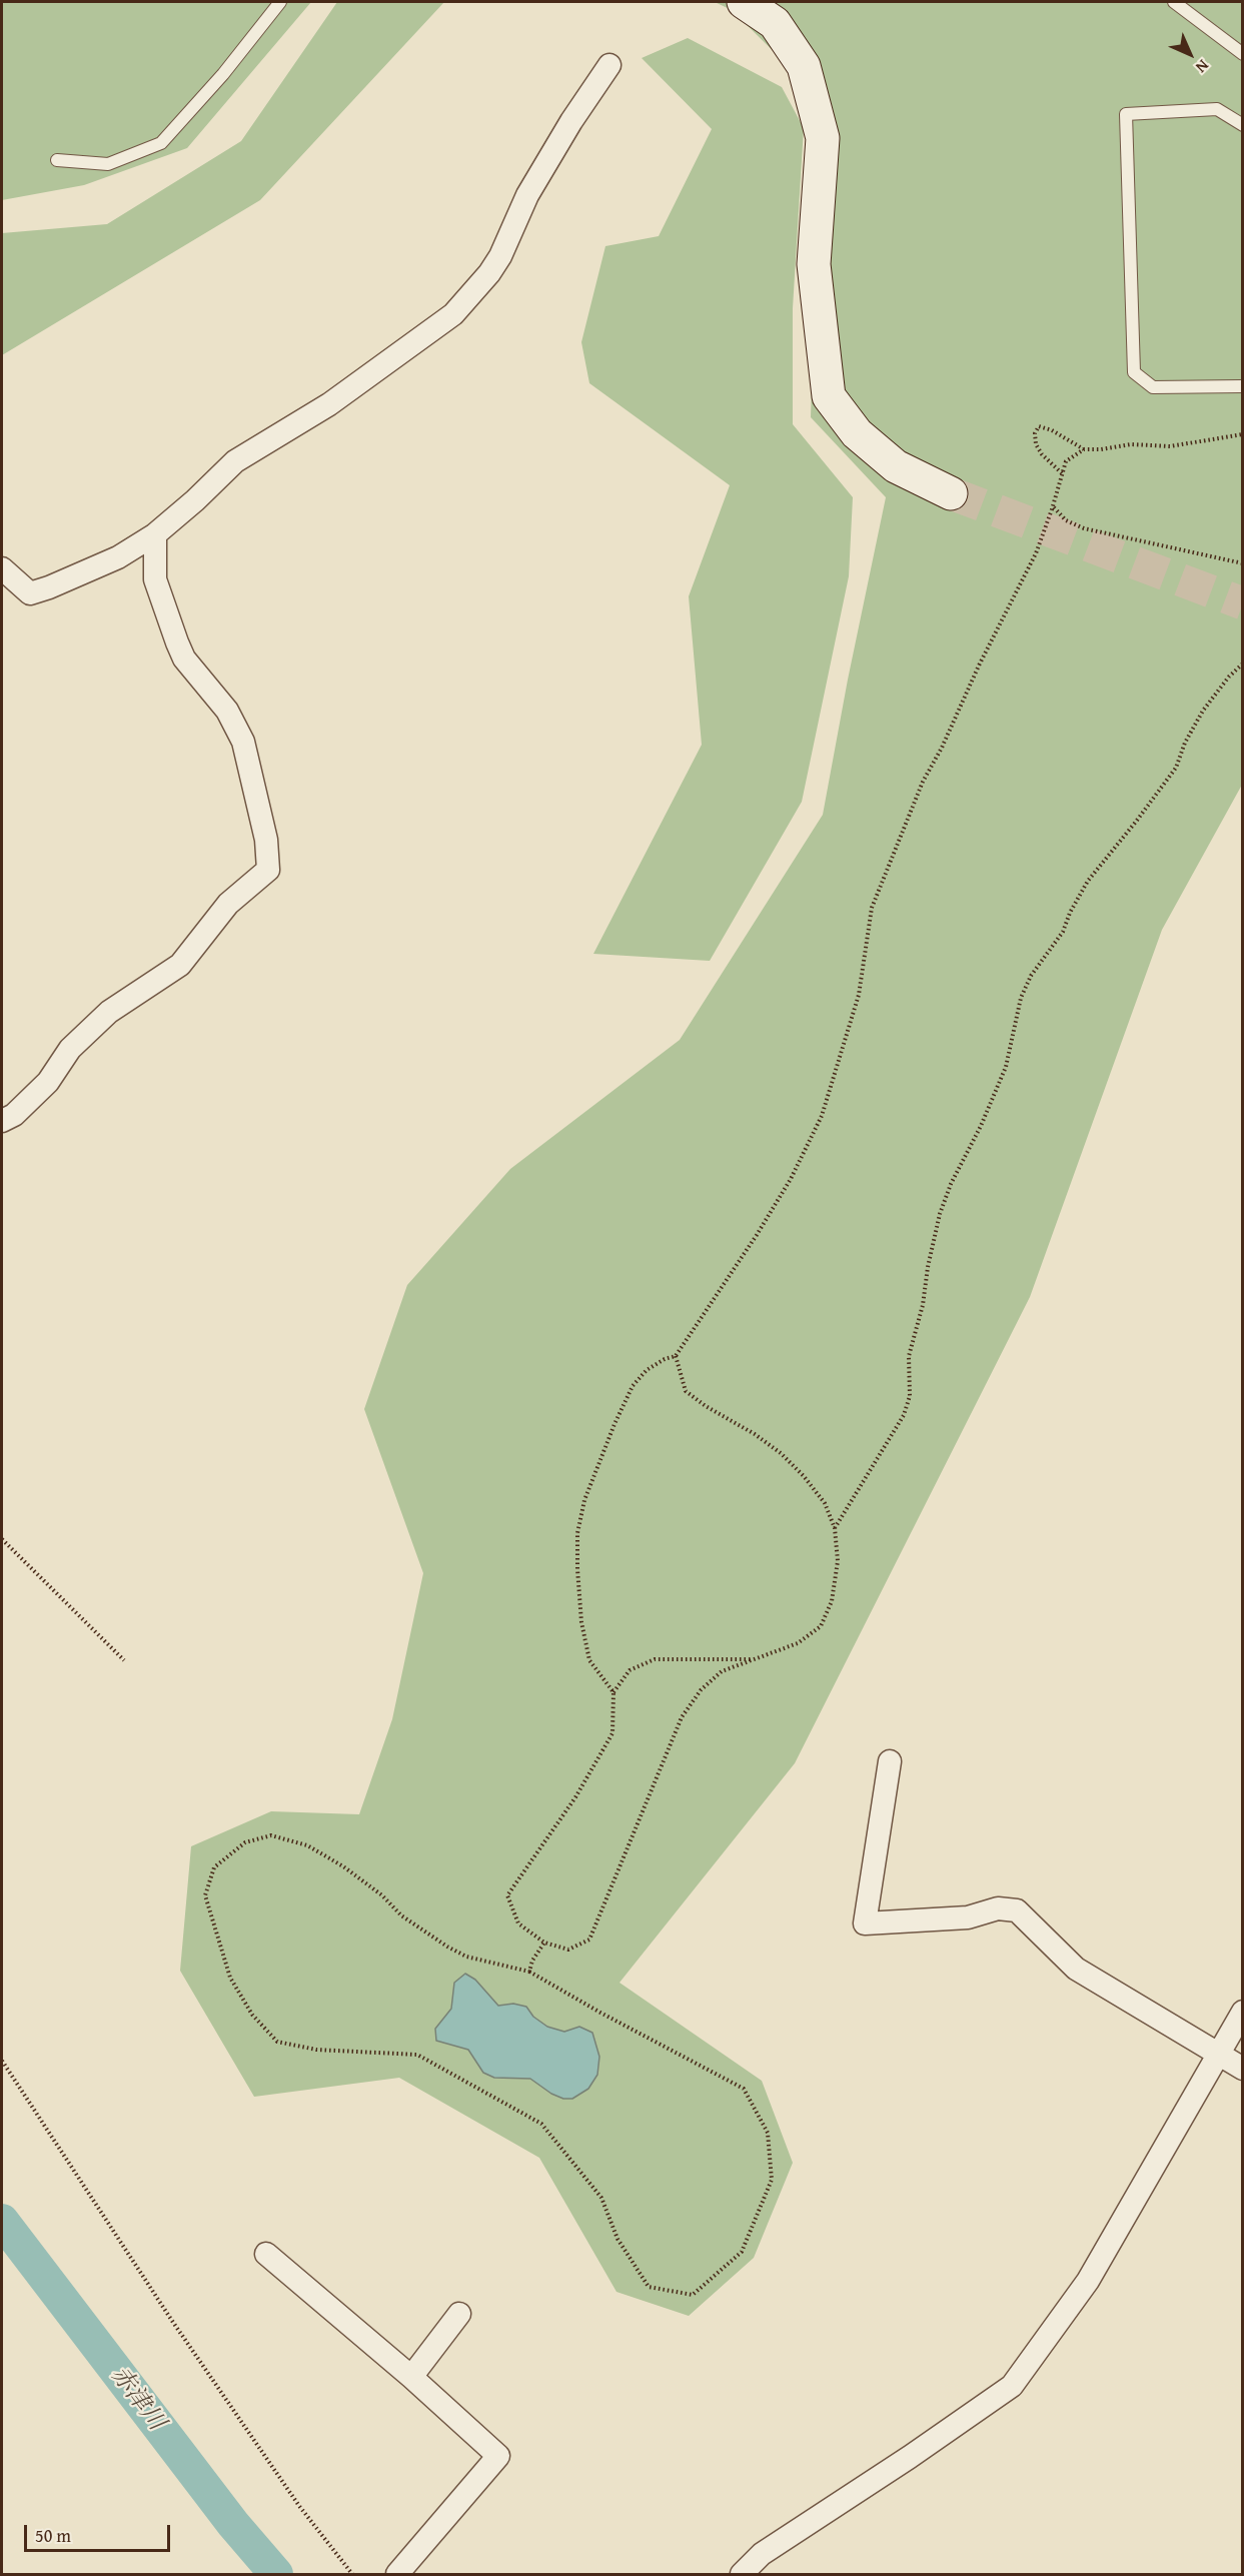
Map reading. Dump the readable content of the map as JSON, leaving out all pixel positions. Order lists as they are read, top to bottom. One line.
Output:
{"water":["赤津川"],"scale_bar":"50 m","north":"bottom right"}
